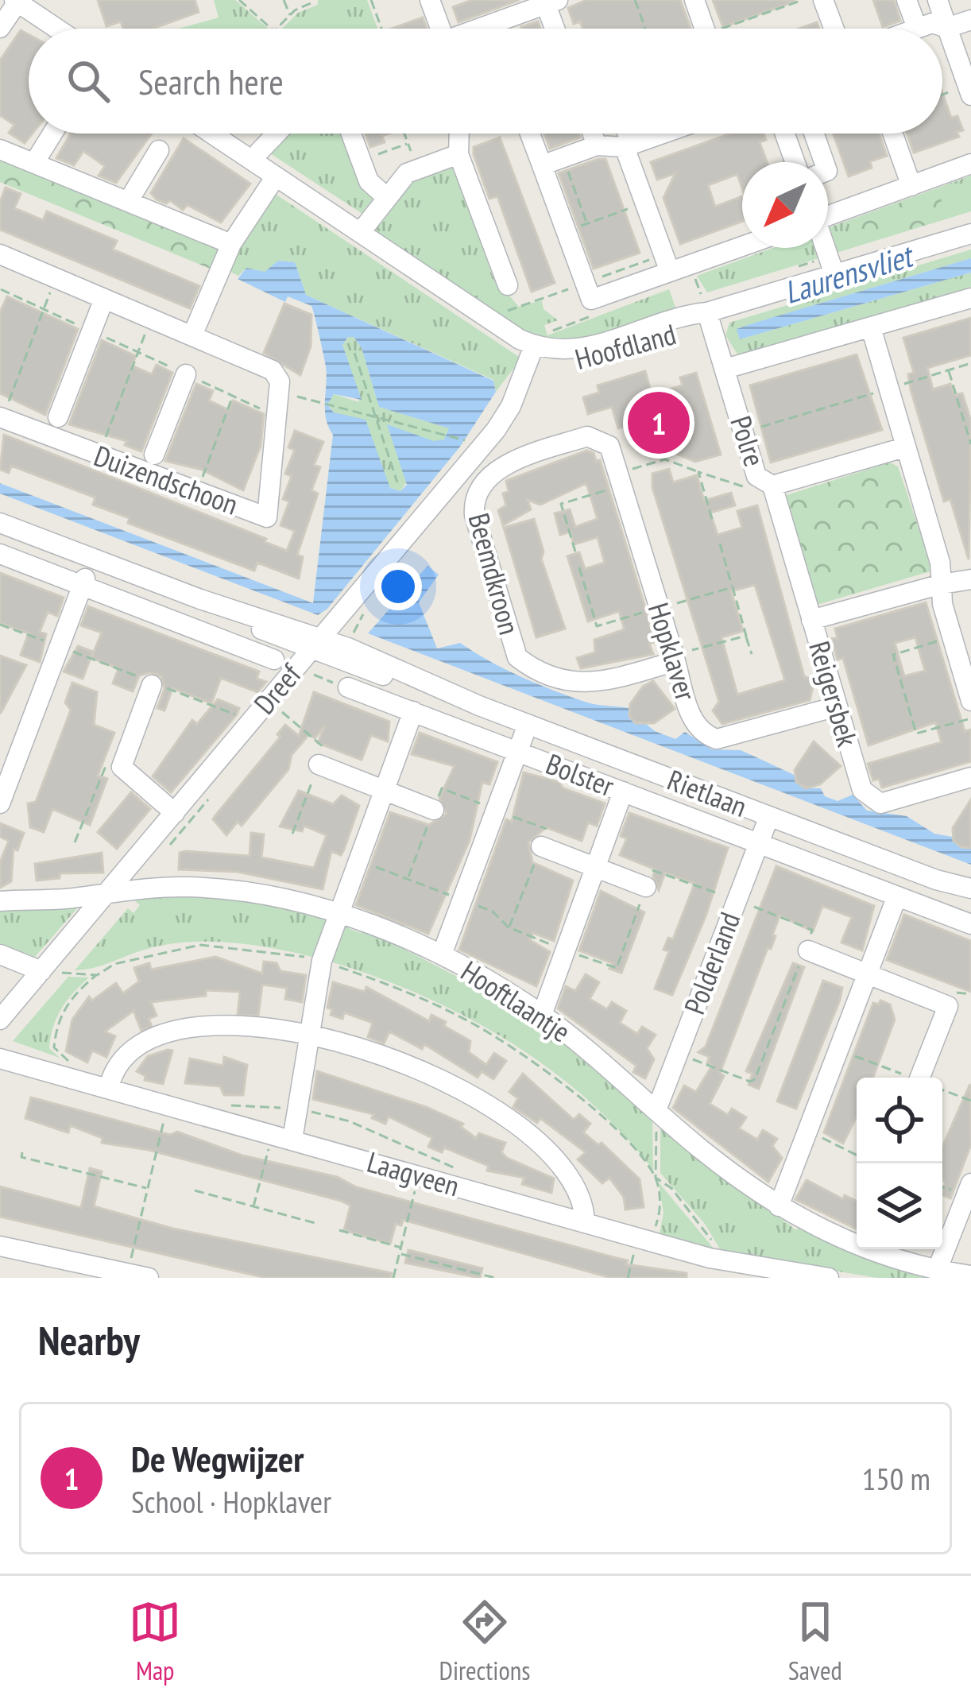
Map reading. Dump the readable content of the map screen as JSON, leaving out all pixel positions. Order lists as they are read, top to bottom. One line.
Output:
{"streets":{"street":["Hoofdland","Polre","Duizendschoon","Beemdkroon","Hopklaver","Dreef","Reigersbek","Bolster","Rietlaan","Polderland","Hooftlaantje","Laagveen"]},"crossings":[["Hoofdland","Polre"],["Hoofdland","Dreef"],["Polre","Reigersbek"],["Beemdkroon","Hopklaver"],["Beemdkroon","Dreef"],["Hopklaver","Reigersbek"],["Dreef","Rietlaan"],["Dreef","Hooftlaantje"],["Bolster","Polderland"],["Rietlaan","Polderland"],["Polderland","Hooftlaantje"]],"water":["Laurensvliet"],"north":"bottom left","page":{"search":"Search here","pins":"1","heading":"Nearby","list":[{"mark":"1","name":"De Wegwijzer","note":"School · Hopklaver","value":"150 m"}],"nav":["Map","Directions","Saved"]}}
